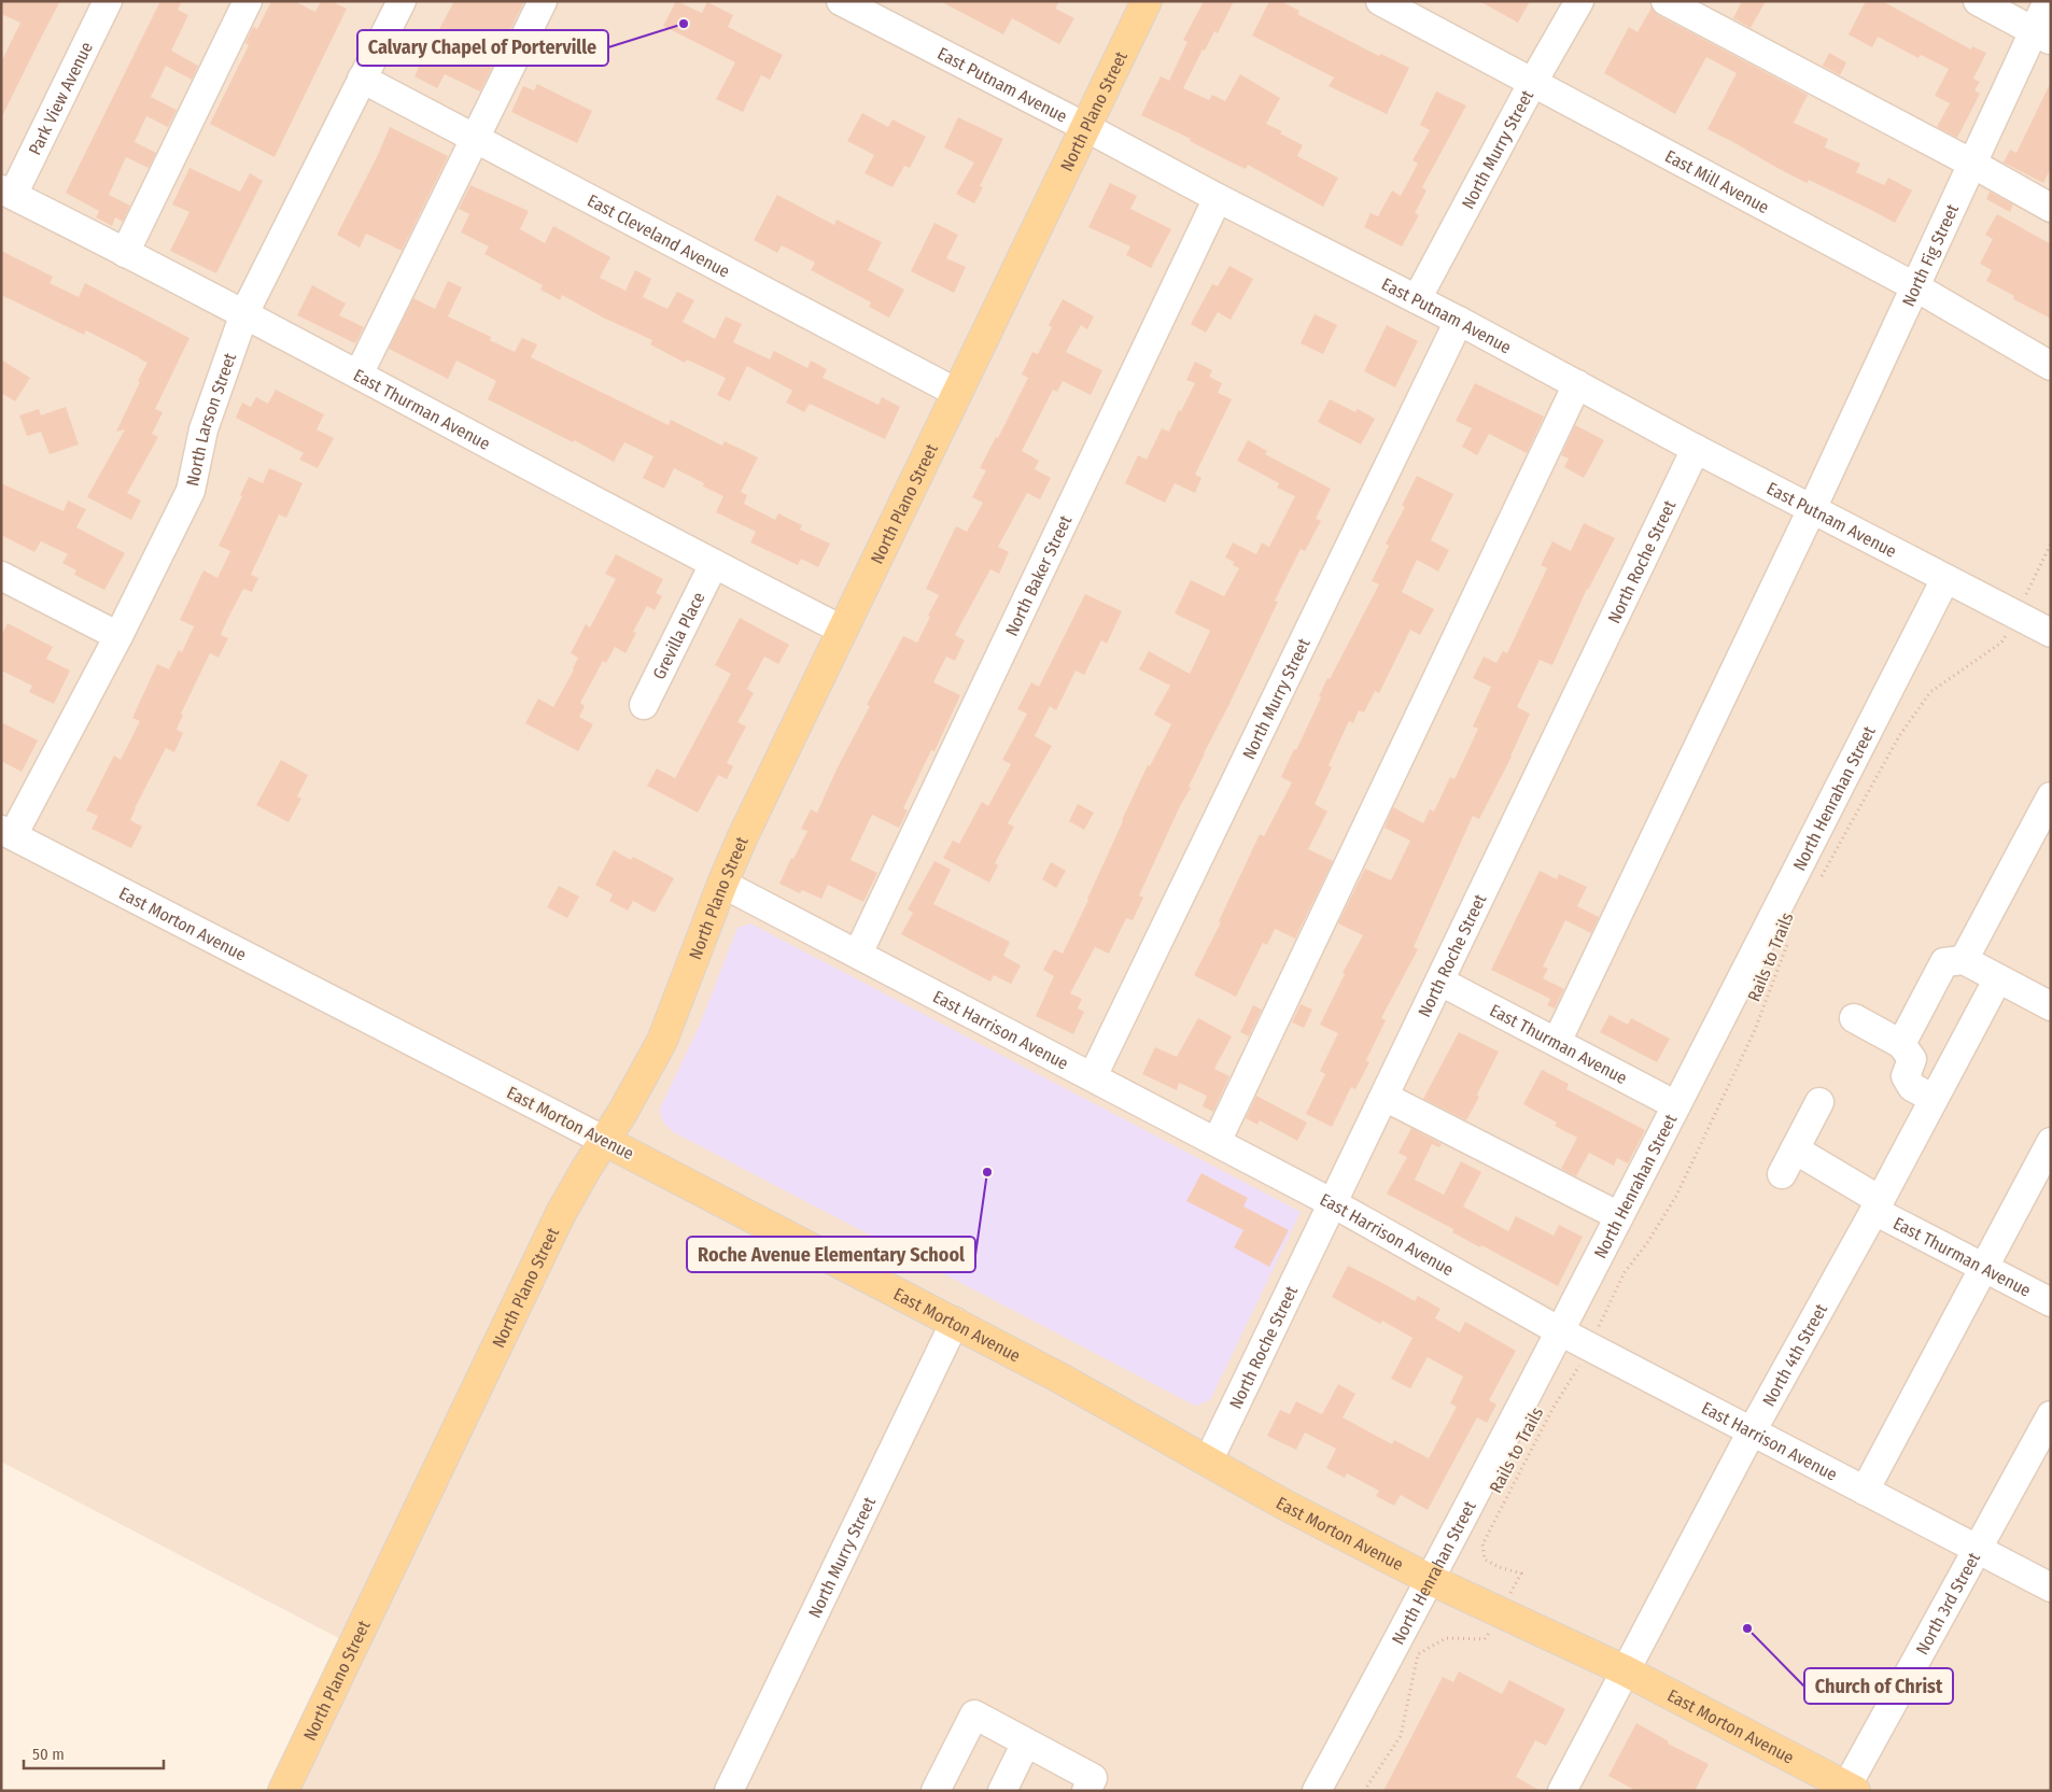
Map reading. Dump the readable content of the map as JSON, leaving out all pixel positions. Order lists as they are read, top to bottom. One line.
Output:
{"streets":{"main road":["North Plano Street","East Morton Avenue"],"street":["East Putnam Avenue","Park View Avenue","North Murry Street","East Mill Avenue","East Cleveland Avenue","North Fig Street","East Thurman Avenue","North Larson Street","North Roche Street","North Baker Street","Grevilla Place","North Henrahan Street","East Harrison Avenue","North 4th Street","North 3rd Street"],"path":["Rails to Trails"]},"crossings":[["East Putnam Avenue","North Plano Street"],["East Putnam Avenue","North Murry Street"],["East Putnam Avenue","North Fig Street"],["East Putnam Avenue","North Roche Street"],["East Putnam Avenue","North Baker Street"],["East Putnam Avenue","North Henrahan Street"],["Park View Avenue","East Thurman Avenue"],["North Plano Street","East Cleveland Avenue"],["North Plano Street","East Thurman Avenue"],["North Plano Street","East Morton Avenue"],["North Plano Street","East Harrison Avenue"],["North Murry Street","East Mill Avenue"],["North Murry Street","East Morton Avenue"],["North Murry Street","East Harrison Avenue"],["East Mill Avenue","North Fig Street"],["East Cleveland Avenue","North Larson Street"],["North Fig Street","East Thurman Avenue"],["East Thurman Avenue","North Larson Street"],["East Thurman Avenue","North Roche Street"],["East Thurman Avenue","Grevilla Place"],["East Thurman Avenue","North Henrahan Street"],["East Thurman Avenue","North 4th Street"],["North Larson Street","East Morton Avenue"],["North Roche Street","East Morton Avenue"],["North Roche Street","East Harrison Avenue"],["North Baker Street","East Harrison Avenue"],["North Henrahan Street","East Morton Avenue"],["North Henrahan Street","East Harrison Avenue"],["East Morton Avenue","North 4th Street"],["East Morton Avenue","North 3rd Street"],["East Harrison Avenue","North 4th Street"],["East Harrison Avenue","North 3rd Street"]],"places":["Calvary Chapel of Porterville","Roche Avenue Elementary School","Church of Christ"],"scale_bar":"50 m"}
